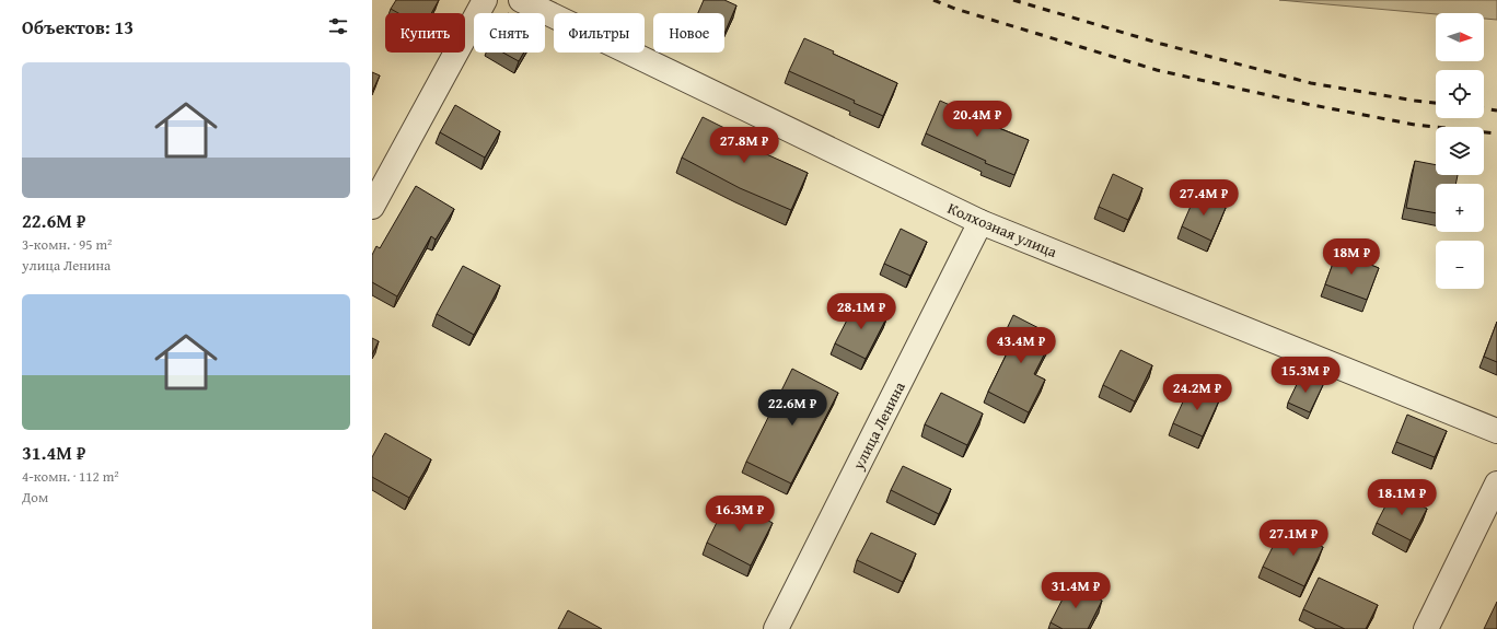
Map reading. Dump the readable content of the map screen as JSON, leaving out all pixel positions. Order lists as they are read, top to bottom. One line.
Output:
{"streets":{"street":["Колхозная улица","улица Ленина"]},"crossings":[["Колхозная улица","улица Ленина"]],"north":"right","page":{"heading":"Объектов: 13","map_buttons":["+","−"],"chip":["Купить","Снять","Фильтры","Новое"],"list":[{"name":"22.6M ₽","note":"3-комн. · 95 m² · улица Ленина"},{"name":"31.4M ₽","note":"4-комн. · 112 m² · Дом"}],"price":["20.4M ₽","27.8M ₽","27.4M ₽","18M ₽","28.1M ₽","43.4M ₽","15.3M ₽","24.2M ₽","22.6M ₽","18.1M ₽","16.3M ₽","27.1M ₽","31.4M ₽"]}}
